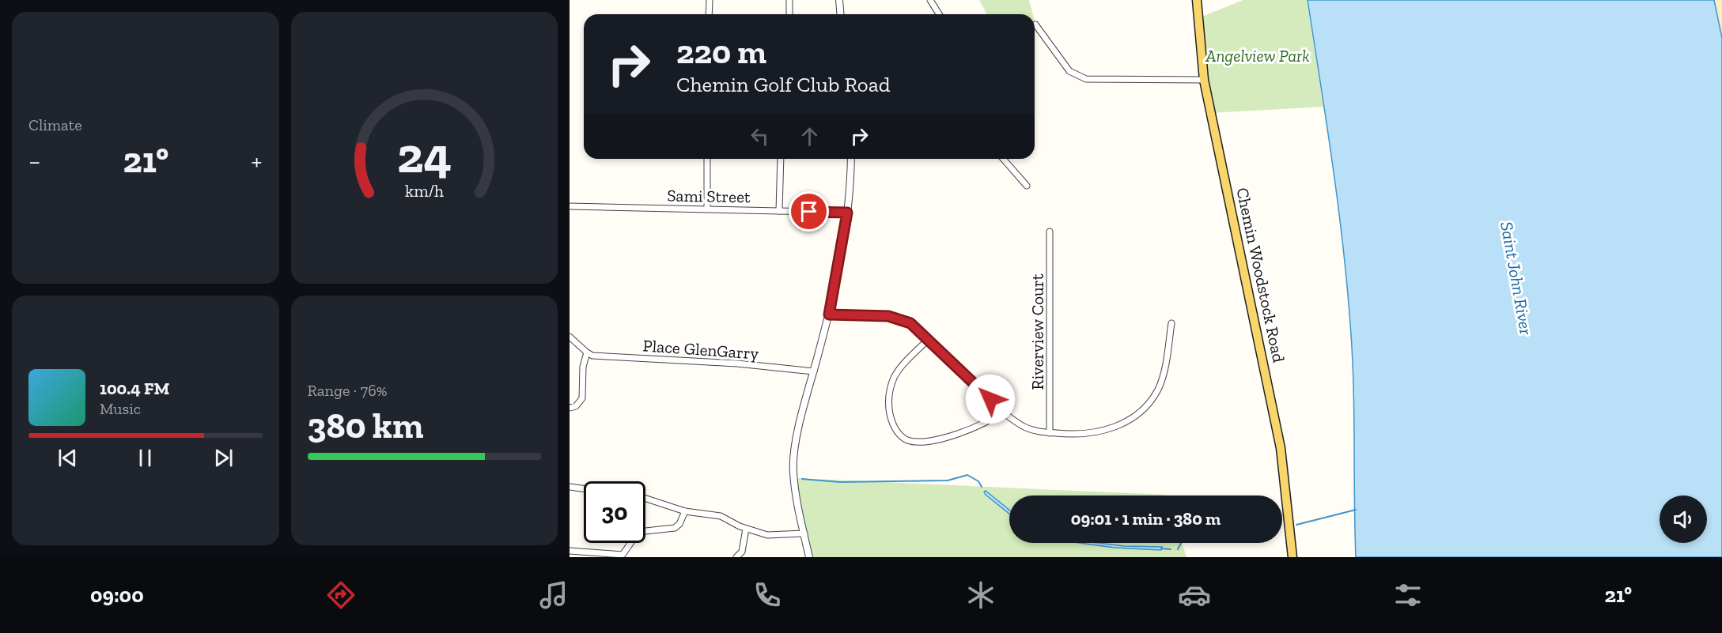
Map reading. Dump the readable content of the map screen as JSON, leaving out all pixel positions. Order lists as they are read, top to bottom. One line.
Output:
{"streets":{"main road":["Chemin Woodstock Road"],"street":["Sami Street","Riverview Court","Place GlenGarry"]},"water":["Saint John River"],"parks":["Angelview Park"],"page":{"tile":["Climate",["Range · 76%","380 km"]],"turn":["220 m","Chemin Golf Club Road"],"heat":["−","21°","+"],"song":["100.4 FM","Music"],"limit":"30","trip":"09:01 · 1 min · 380 m","tabs":["09:00","21°"],"gauge":["24","km/h"]}}
